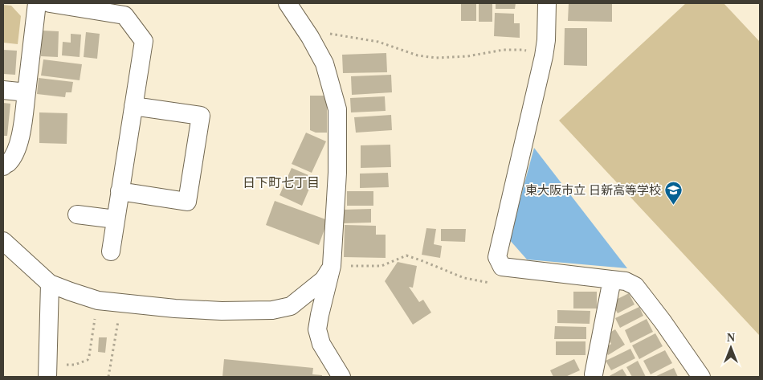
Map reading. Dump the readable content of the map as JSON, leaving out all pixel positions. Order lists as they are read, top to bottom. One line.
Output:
{"districts":["日下町七丁目"],"places":{"school or university":["東大阪市立 日新高等学校"]},"north":"top"}
